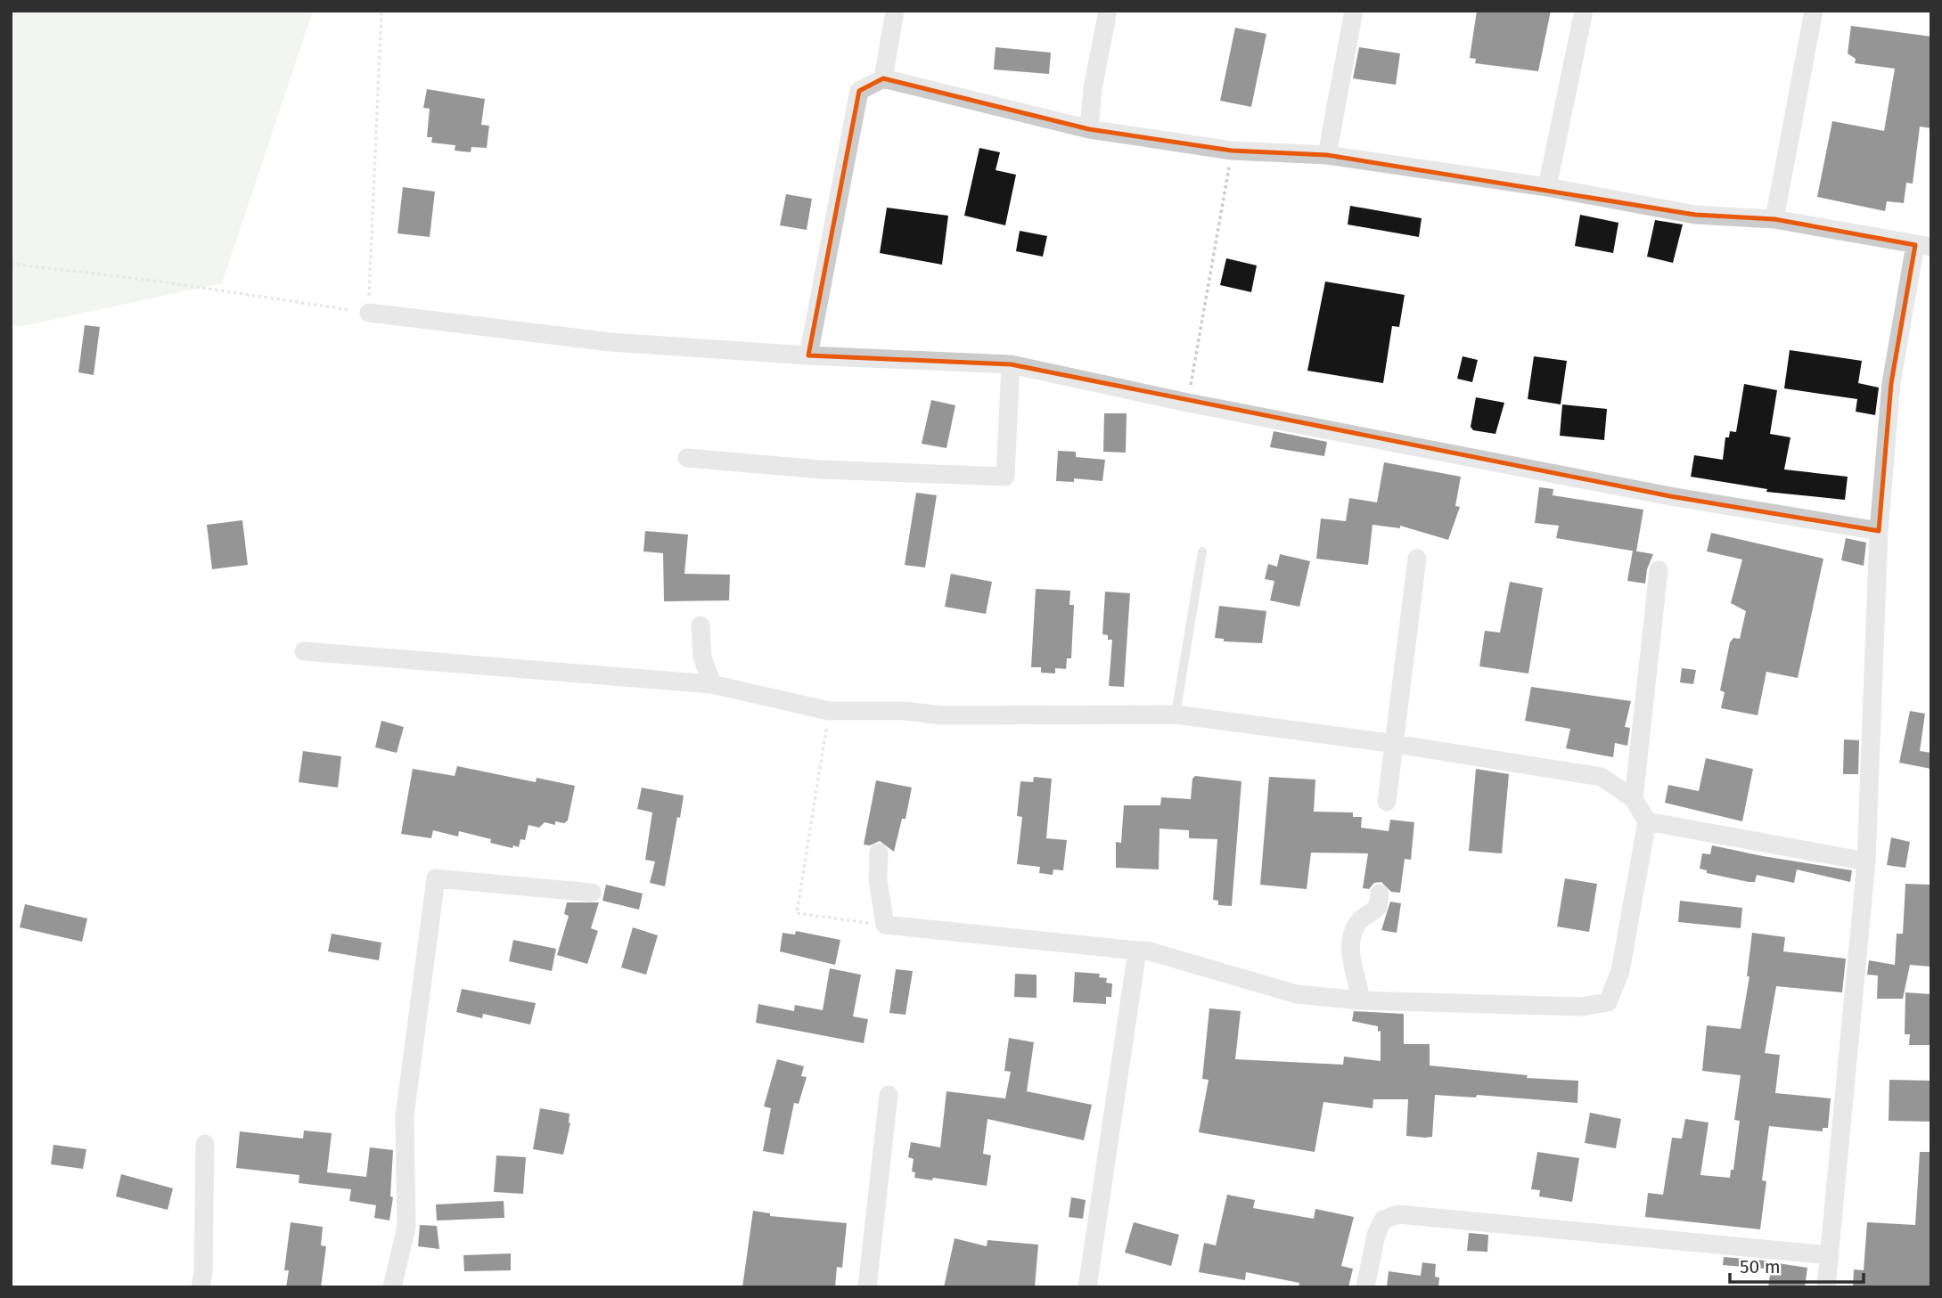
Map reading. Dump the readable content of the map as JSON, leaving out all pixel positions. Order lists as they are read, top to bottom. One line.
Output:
{"scale_bar":"50 m"}
